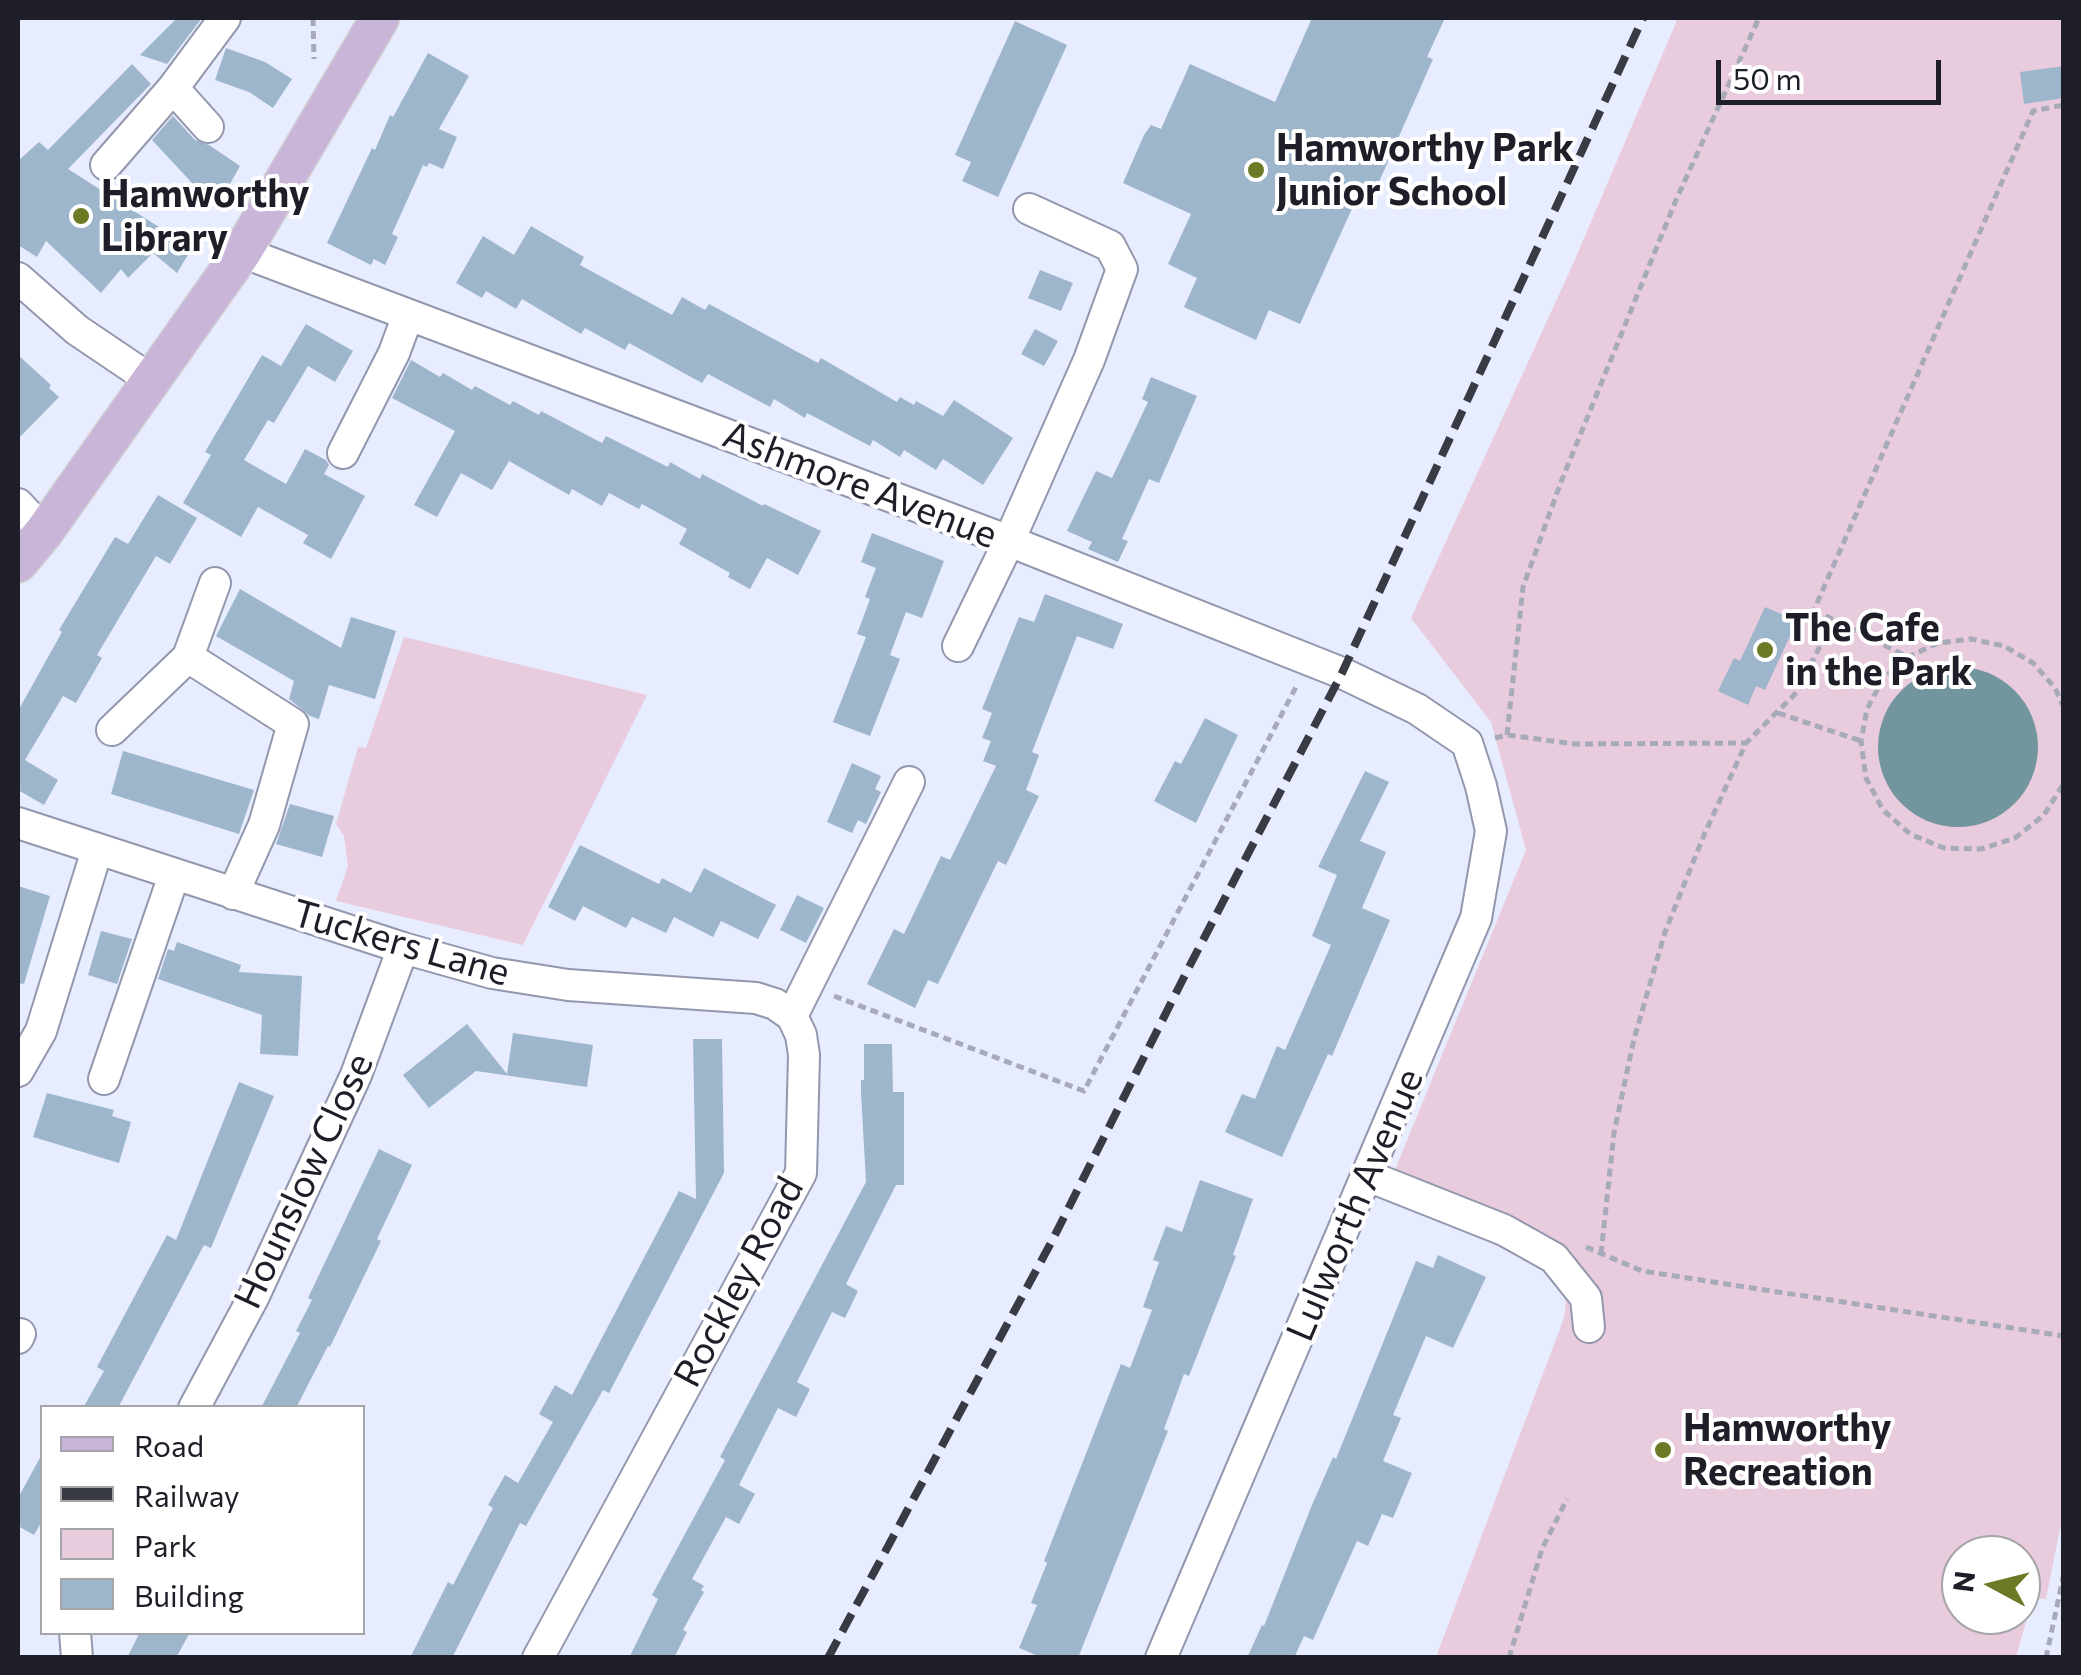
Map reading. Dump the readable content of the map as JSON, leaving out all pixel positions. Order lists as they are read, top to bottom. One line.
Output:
{"streets":{"street":["Ashmore Avenue","Tuckers Lane","Hounslow Close","Lulworth Avenue","Rockley Road"]},"crossings":[["Ashmore Avenue","Lulworth Avenue"],["Tuckers Lane","Hounslow Close"],["Tuckers Lane","Rockley Road"]],"places":["Hamworthy Park Junior School","Hamworthy Library","The Cafe in the Park","Hamworthy Recreation"],"legend":["Road","Railway","Park","Building"],"scale_bar":"50 m","north":"left"}
